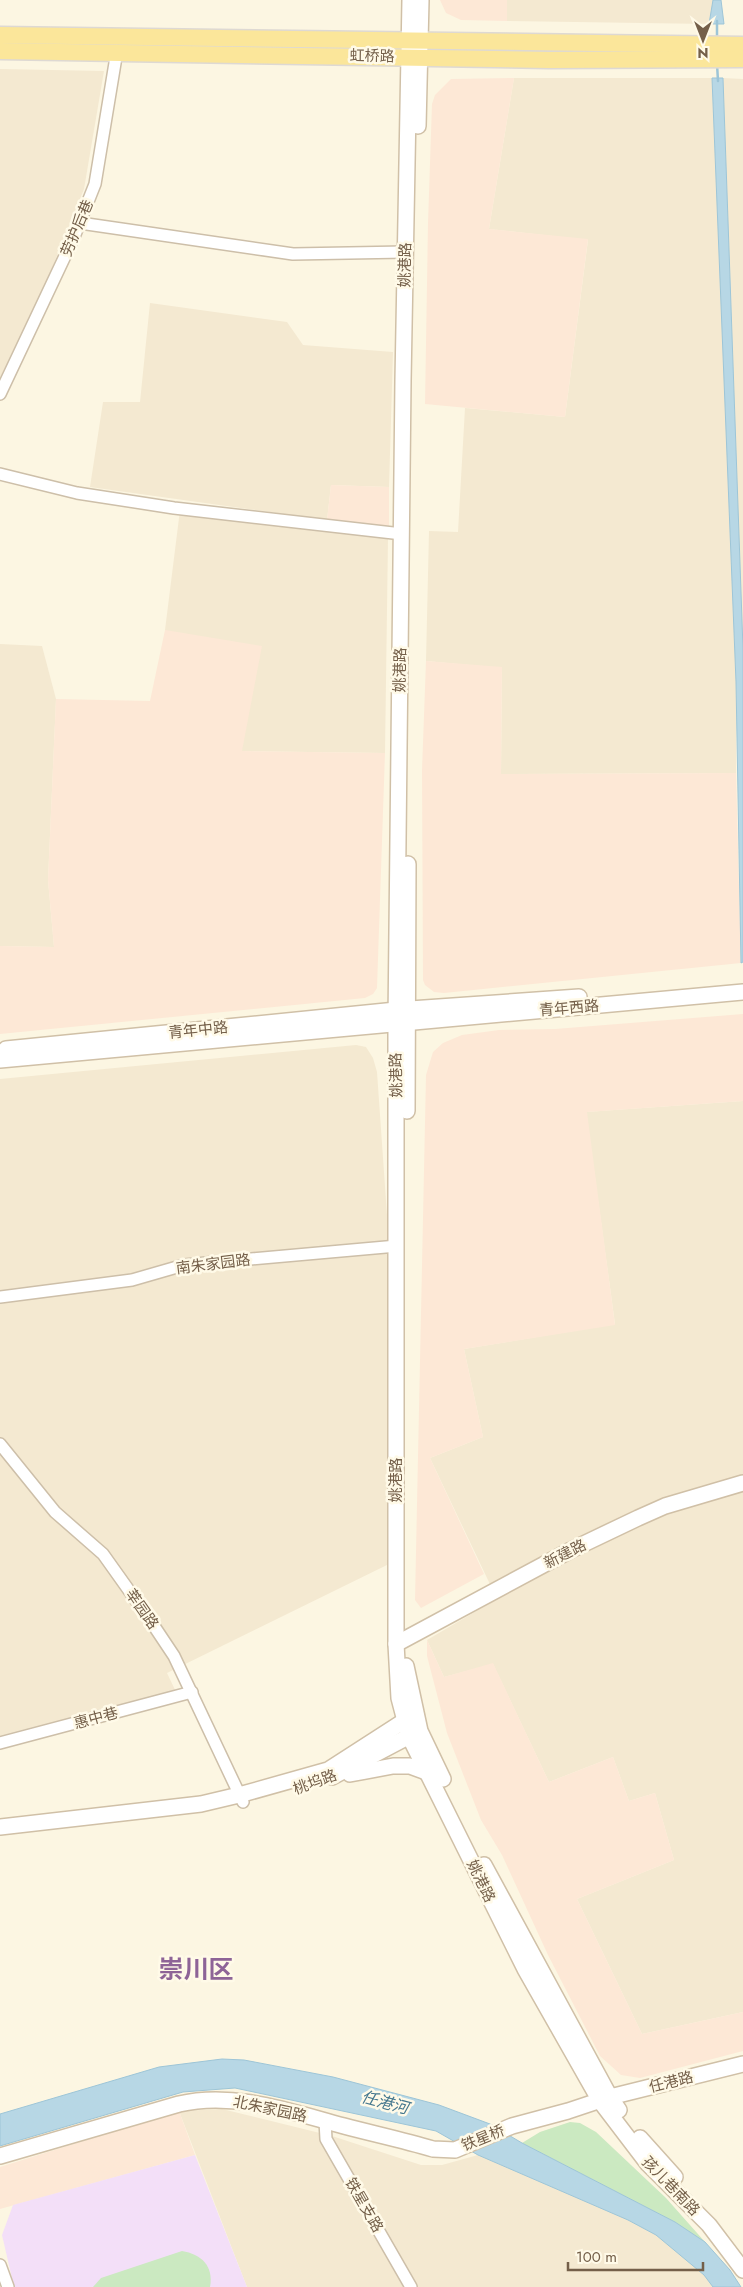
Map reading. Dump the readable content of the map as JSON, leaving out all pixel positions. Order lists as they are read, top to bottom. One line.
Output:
{"streets":{"main road":["虹桥路","姚港路","青年西路","青年中路","新建路","桃坞路","任港路","北朱家园路","铁星桥","孩儿巷南路"],"street":["劳护后巷","南朱家园路","莘园路","惠中巷","铁星支路"]},"crossings":[["虹桥路","劳护后巷"],["虹桥路","姚港路"],["姚港路","青年西路"],["姚港路","青年中路"],["姚港路","南朱家园路"],["姚港路","新建路"],["姚港路","桃坞路"],["姚港路","任港路"],["姚港路","铁星桥"],["姚港路","孩儿巷南路"],["青年西路","青年中路"],["莘园路","惠中巷"],["莘园路","桃坞路"],["任港路","铁星桥"],["任港路","孩儿巷南路"],["北朱家园路","铁星桥"],["北朱家园路","铁星支路"],["铁星桥","孩儿巷南路"]],"districts":["崇川区"],"water":["任港河"],"scale_bar":"100 m","north":"bottom"}
